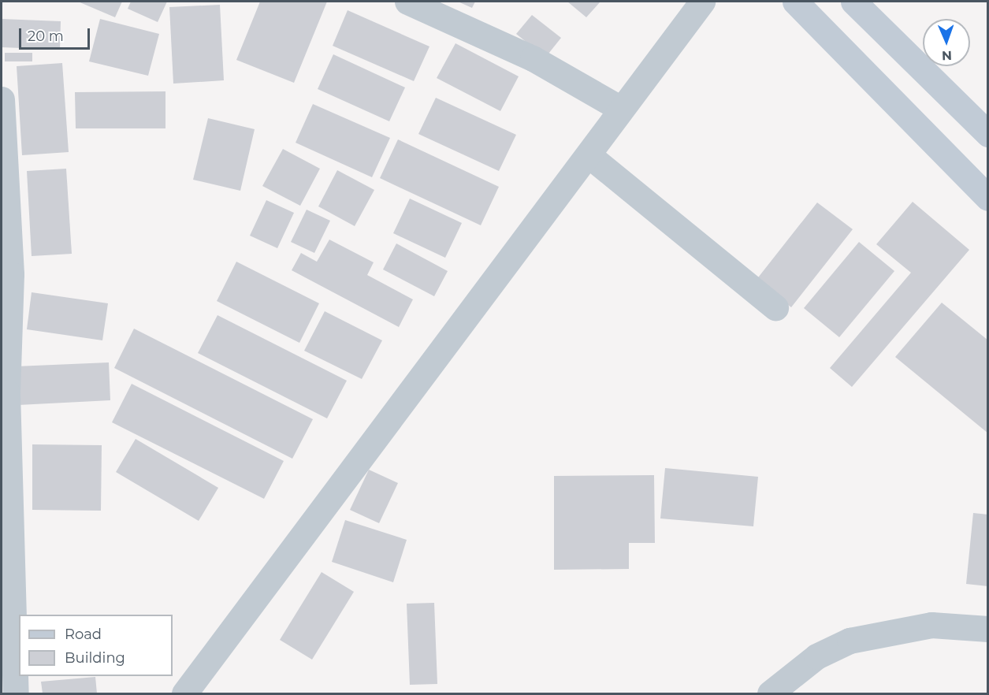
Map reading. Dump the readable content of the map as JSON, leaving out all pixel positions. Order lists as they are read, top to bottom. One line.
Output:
{"legend":["Road","Building"],"scale_bar":"20 m","north":"bottom"}
